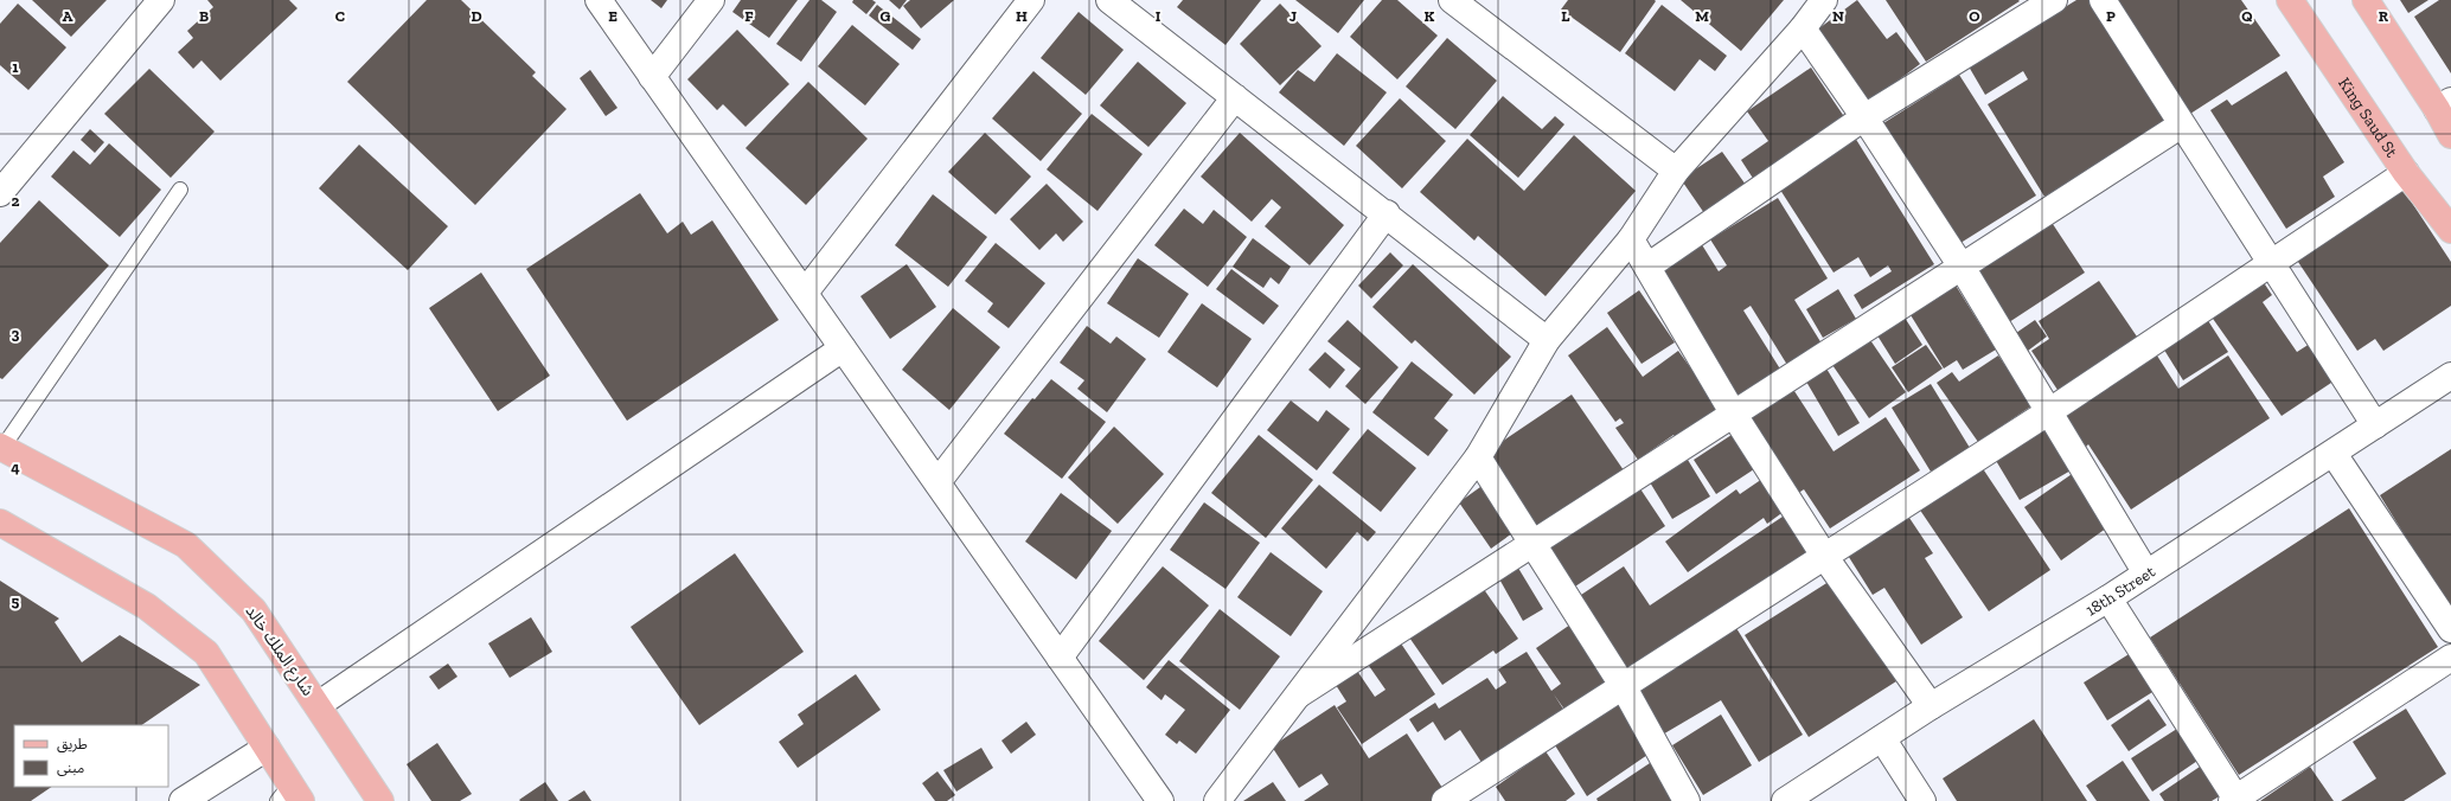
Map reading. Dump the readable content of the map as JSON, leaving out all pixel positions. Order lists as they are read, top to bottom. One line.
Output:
{"streets":{"main road":["King Saud St","شارع الملك خالد"],"street":["18th Street"]},"legend":["طريق","مبنى"],"grid":{"columns":["A","B","C","D","E","F","G","H","I","J","K","L","M","N","O","P","Q","R"],"rows":["1","2","3","4","5"]}}
